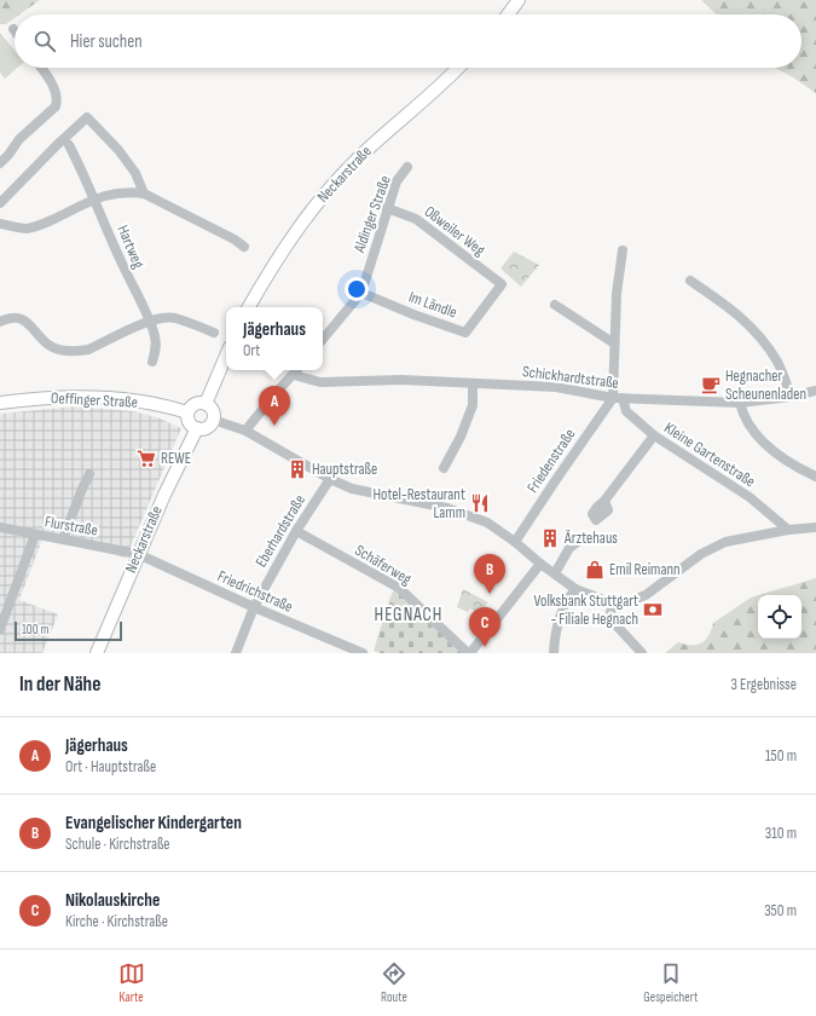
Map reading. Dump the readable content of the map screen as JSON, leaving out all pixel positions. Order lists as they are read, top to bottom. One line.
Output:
{"streets":{"main road":["Neckarstraße","Oeffinger Straße"],"street":["Aldinger Straße","Oßweiler Weg","Hartweg","Im Ländle","Schickhardtstraße","Kleine Gartenstraße","Friedenstraße","Flurstraße","Eberhardstraße","Schäferweg","Friedrichstraße"]},"crossings":[["Neckarstraße","Oeffinger Straße"],["Neckarstraße","Flurstraße"],["Neckarstraße","Friedrichstraße"],["Aldinger Straße","Oßweiler Weg"],["Aldinger Straße","Im Ländle"],["Oßweiler Weg","Im Ländle"],["Schickhardtstraße","Kleine Gartenstraße"],["Schickhardtstraße","Friedenstraße"],["Kleine Gartenstraße","Friedenstraße"],["Flurstraße","Friedrichstraße"],["Eberhardstraße","Schäferweg"],["Eberhardstraße","Friedrichstraße"]],"districts":["HEGNACH"],"places":{"cafe":["Hegnacher Scheunenladen"],"supermarket":["REWE"],"building":["Hauptstraße","Ärztehaus"],"restaurant":["Hotel-Restaurant Lamm"],"shop":["Emil Reimann"],"bank":["Volksbank Stuttgart - Filiale Hegnach"]},"scale_bar":"100 m","page":{"search":"Hier suchen","popup":["Jägerhaus","Ort"],"pins":["A","B","C"],"scale":"100 m","heading":["In der Nähe","3 Ergebnisse"],"list":[{"mark":"A","name":"Jägerhaus","note":"Ort · Hauptstraße","value":"150 m"},{"mark":"B","name":"Evangelischer Kindergarten","note":"Schule · Kirchstraße","value":"310 m"},{"mark":"C","name":"Nikolauskirche","note":"Kirche · Kirchstraße","value":"350 m"}],"nav":["Karte","Route","Gespeichert"]}}
